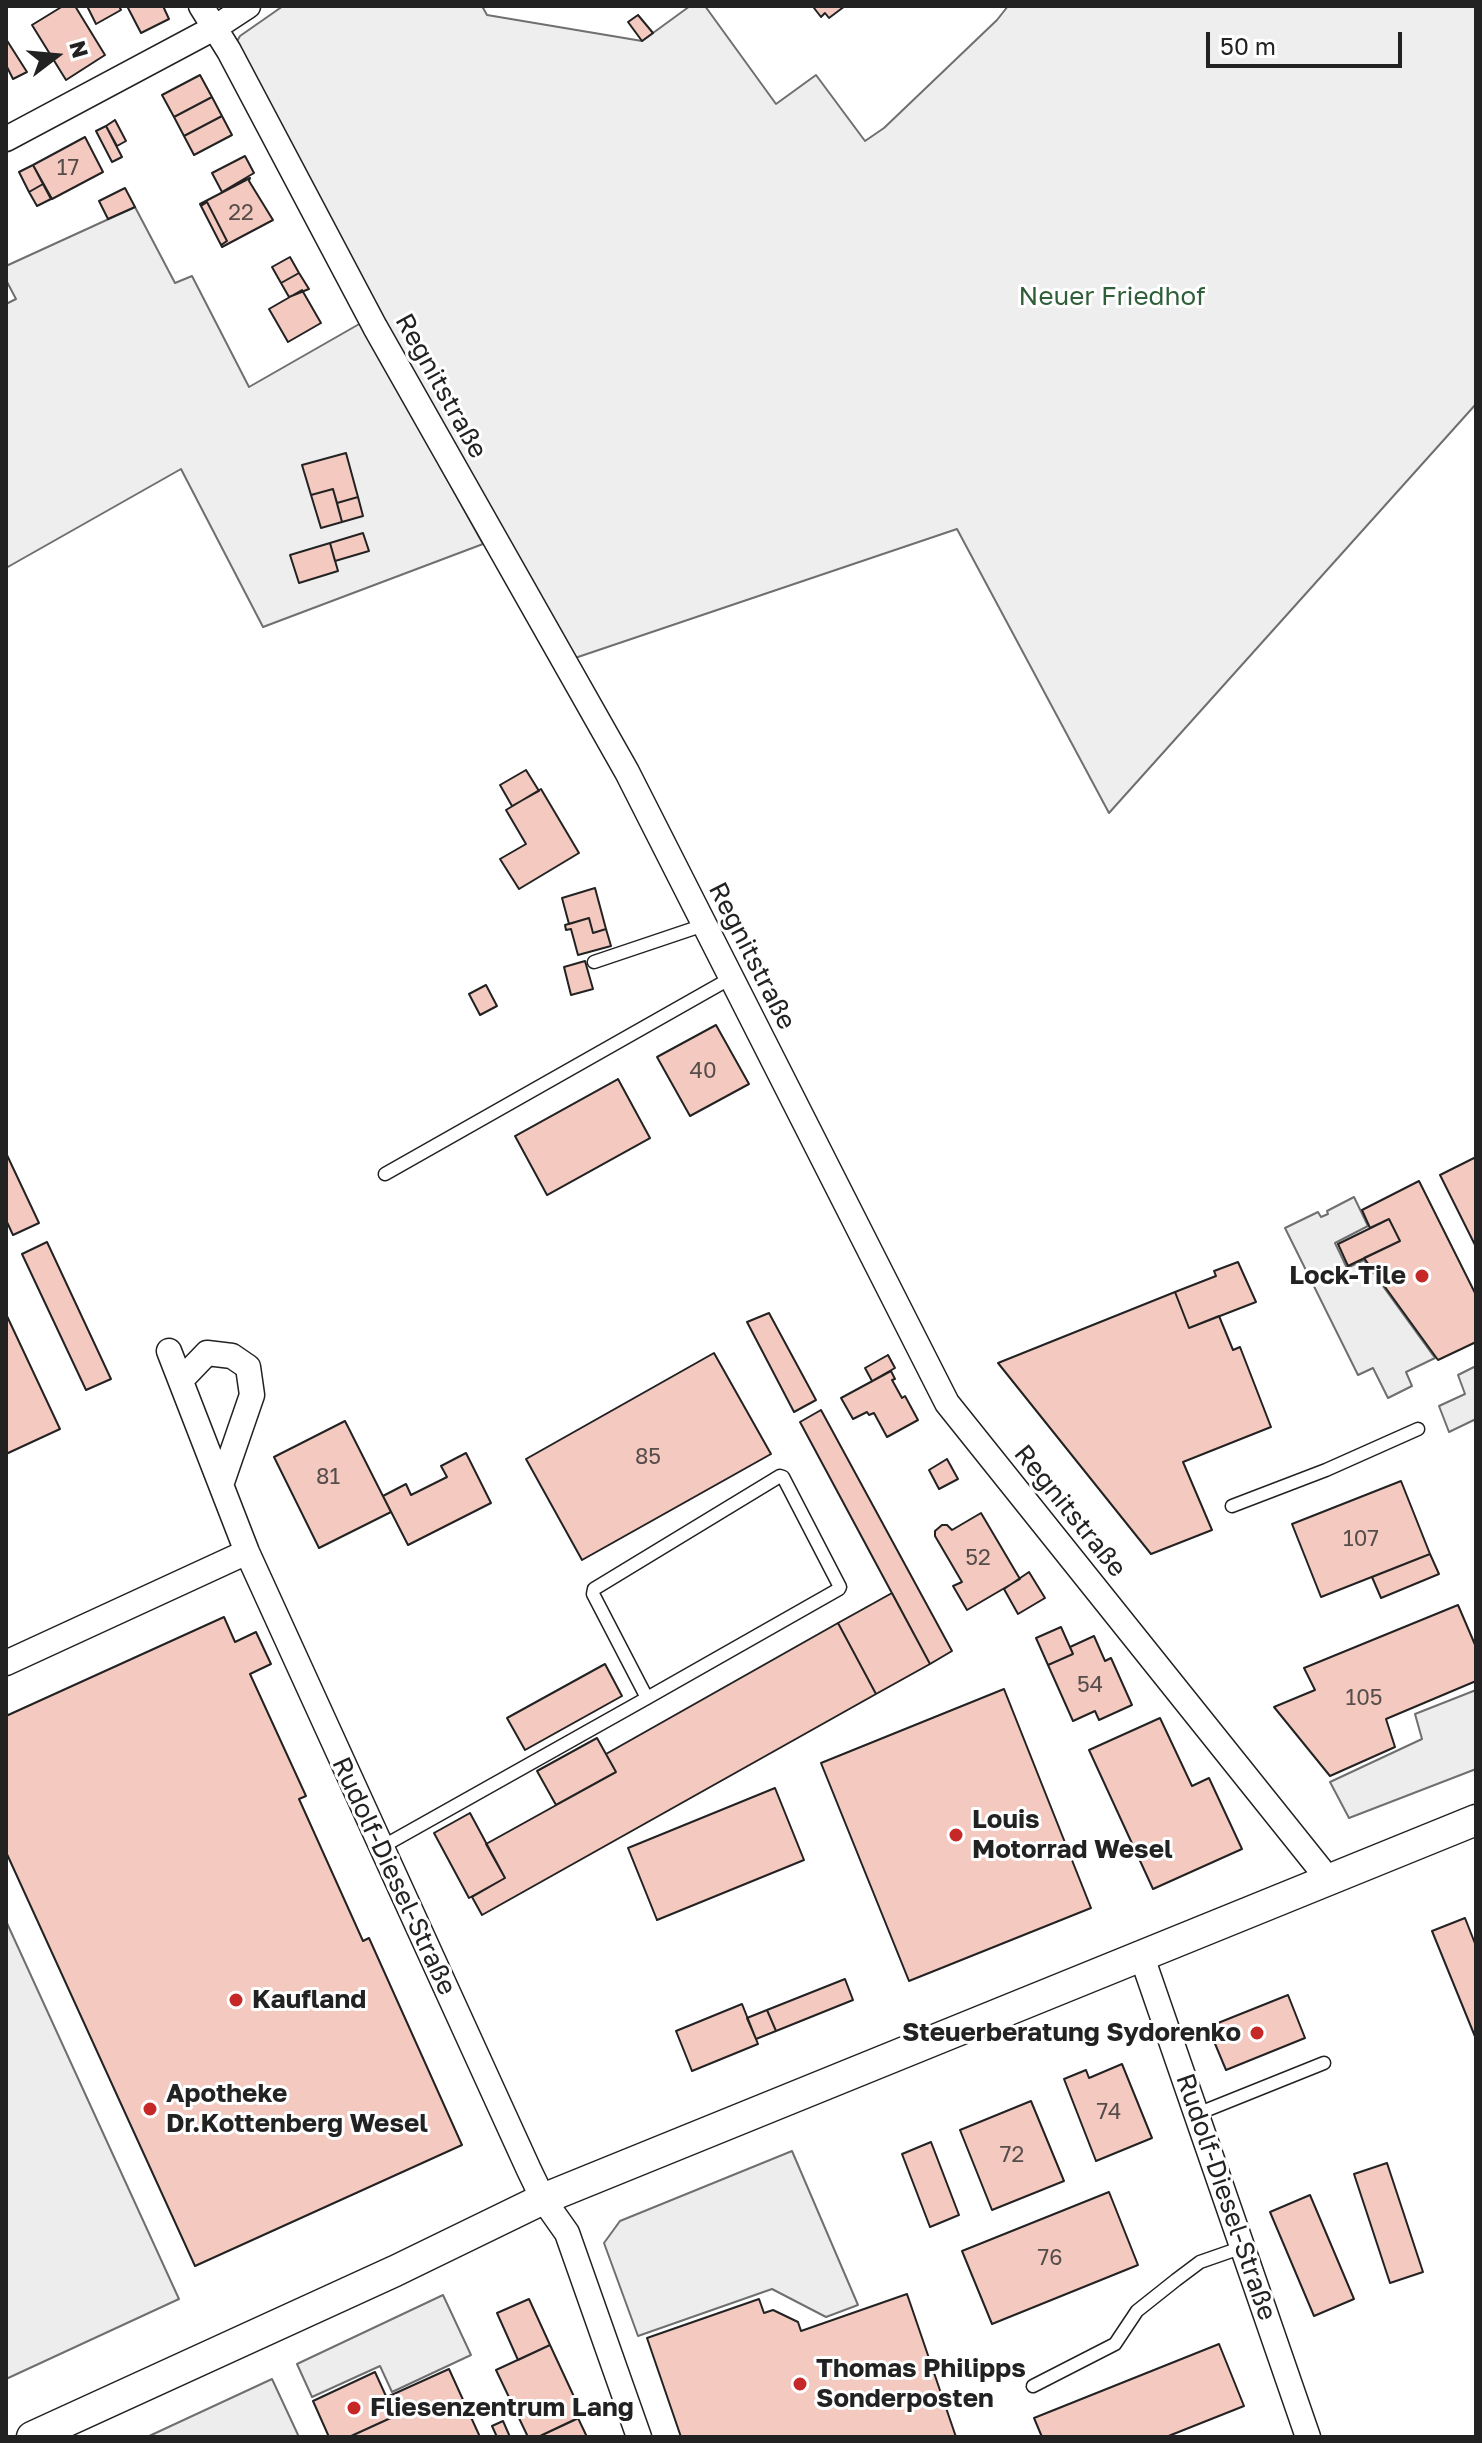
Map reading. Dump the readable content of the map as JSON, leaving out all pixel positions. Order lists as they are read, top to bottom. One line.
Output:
{"streets":{"street":["Regnitstraße","Rudolf-Diesel-Straße"]},"parks":["Neuer Friedhof"],"places":["Lock-Tile","Louis Motorrad Wesel","Kaufland","Steuerberatung Sydorenko","Apotheke Dr.Kottenberg Wesel","Thomas Philipps Sonderposten","Fliesenzentrum Lang"],"house_numbers":["17","22","40","85","81","107","52","54","105","74","72","76"],"scale_bar":"50 m","north":"right"}
